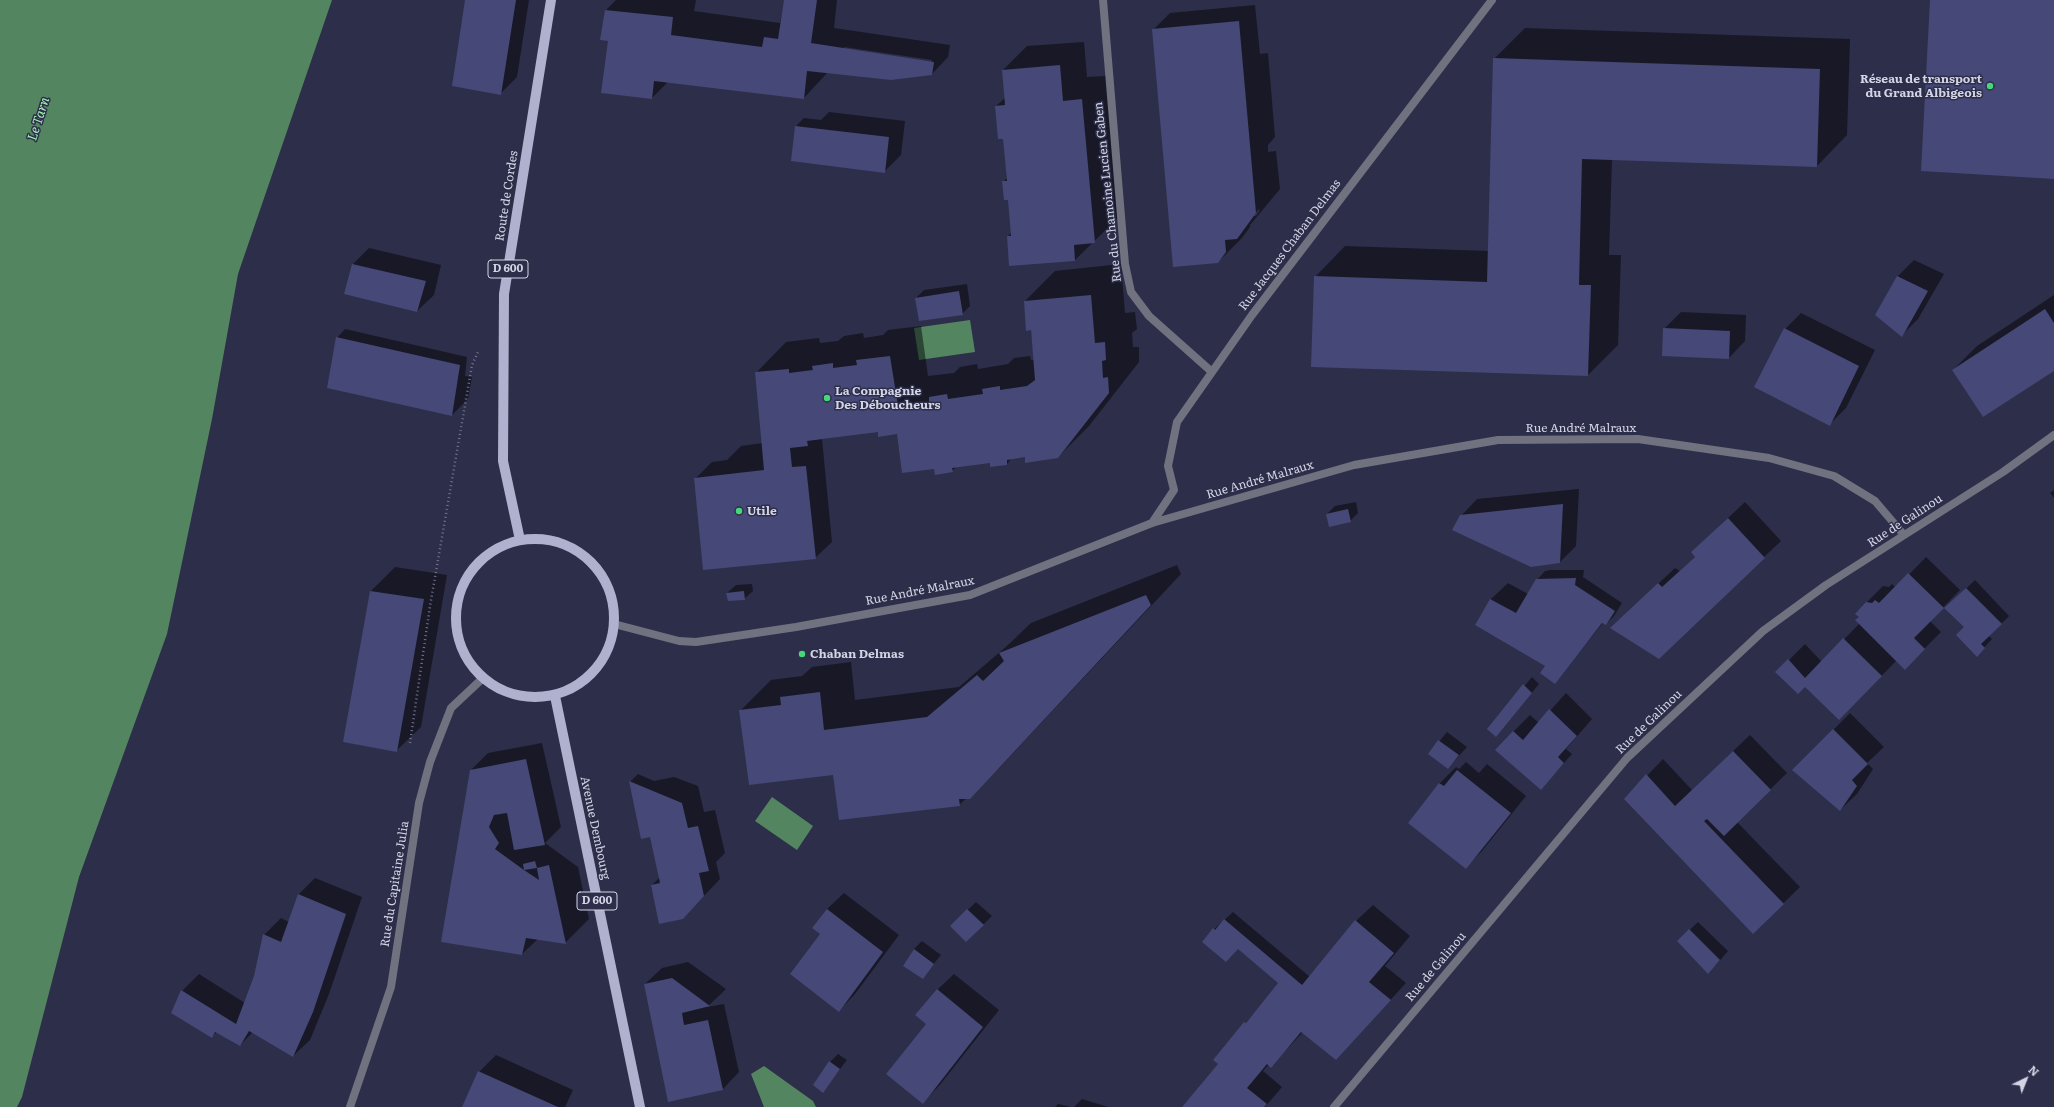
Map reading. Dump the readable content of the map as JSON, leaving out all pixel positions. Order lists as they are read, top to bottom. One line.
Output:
{"streets":{"main road":["Route de Cordes","D 600","Avenue Dembourg"],"street":["Rue du Chamoine Lucien Gaben","Rue Jacques Chaban Delmas","Rue André Malraux","Rue de Galinou","Rue du Capitaine Julia"]},"crossings":[["Rue du Chamoine Lucien Gaben","Rue Jacques Chaban Delmas"],["Rue Jacques Chaban Delmas","Rue André Malraux"],["Rue André Malraux","Rue de Galinou"]],"water":["Le Tarn"],"places":["Réseau de transport du Grand Albigeois","La Compagnie Des Déboucheurs","Utile","Chaban Delmas"],"north":"top right"}
